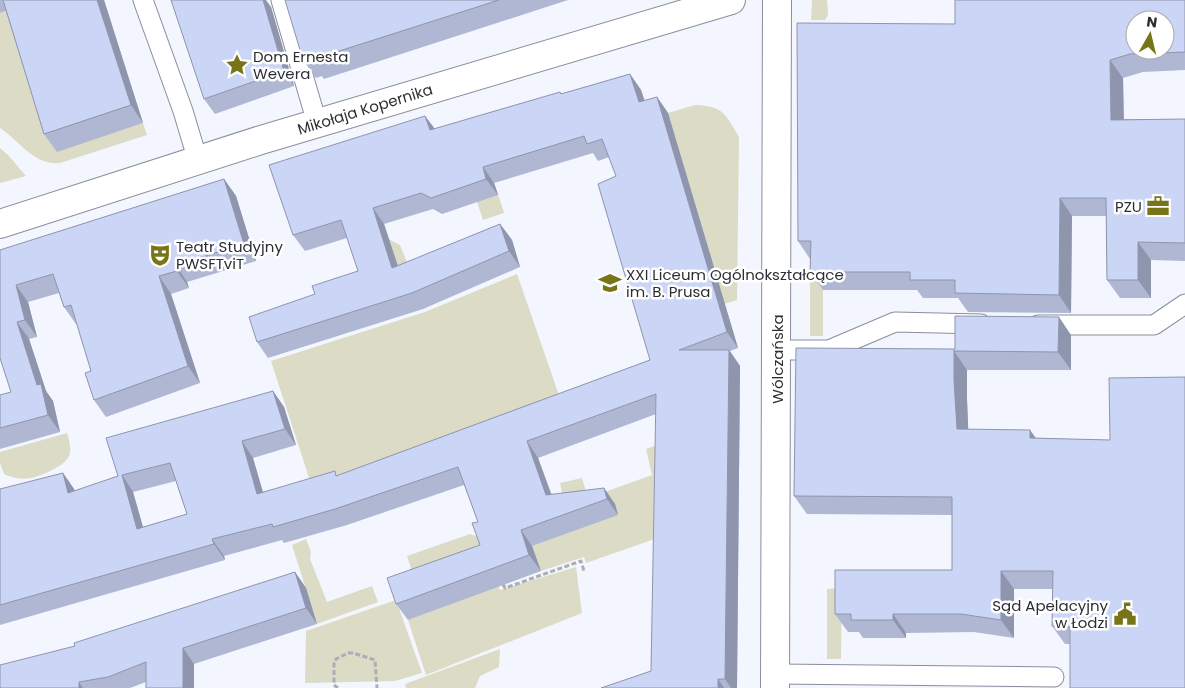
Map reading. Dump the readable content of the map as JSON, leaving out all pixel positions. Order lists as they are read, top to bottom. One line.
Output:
{"streets":{"street":["Mikołaja Kopernika","Wólczańska"]},"places":{"place":["Dom Ernesta Wevera"],"office":["PZU"],"theatre":["Teatr Studyjny PWSFTviT"],"school or university":["XXI Liceum Ogólnokształcące im. B. Prusa"],"public building":["Sąd Apelacyjny w Łodzi"]},"north":"top"}
